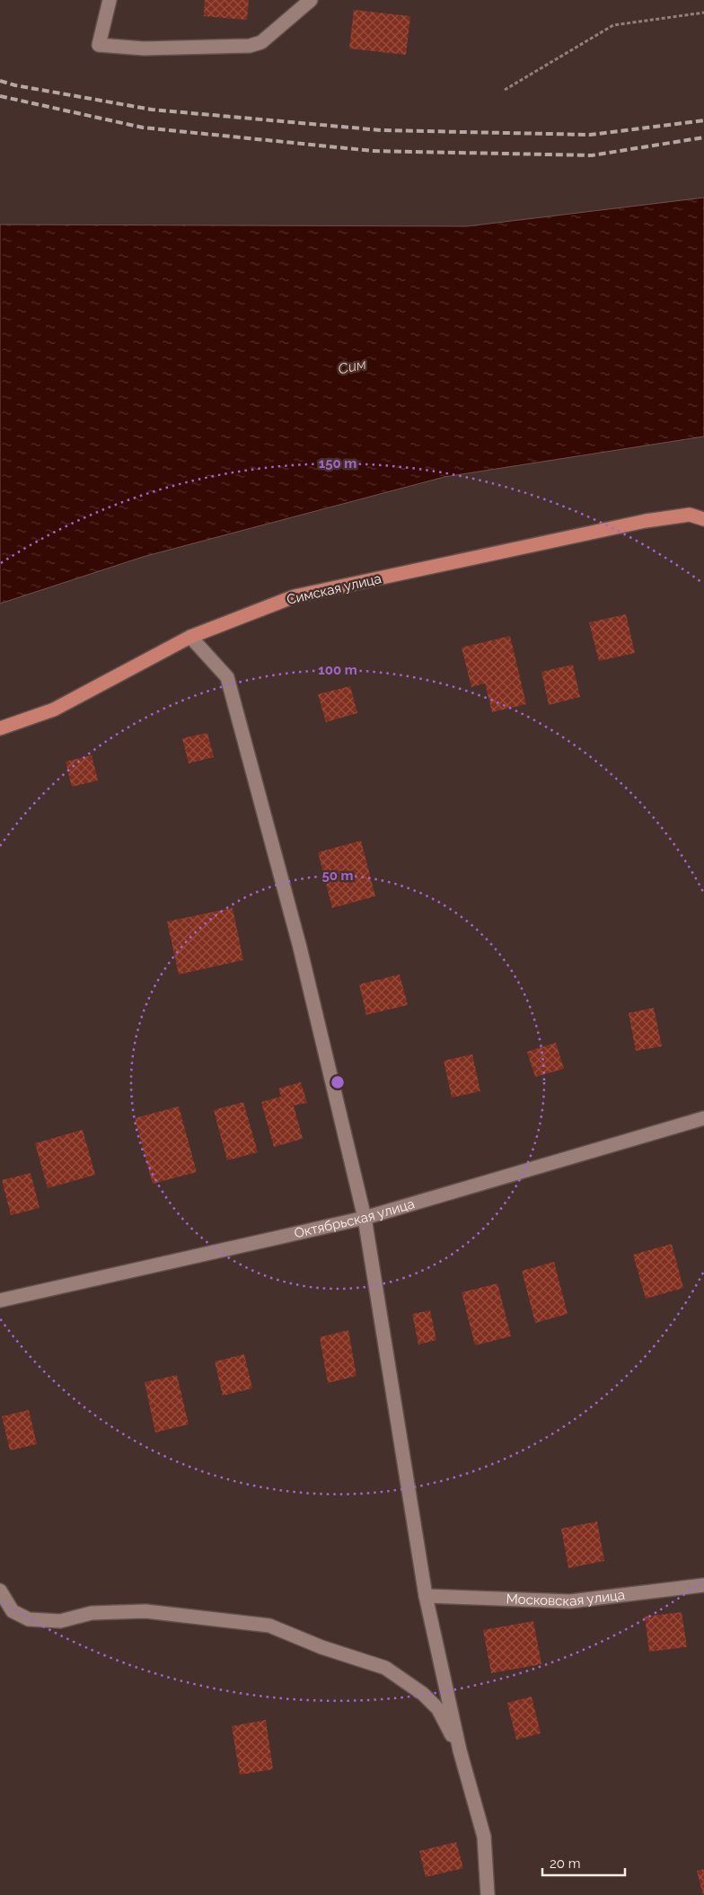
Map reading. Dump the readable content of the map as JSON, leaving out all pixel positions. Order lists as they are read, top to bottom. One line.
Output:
{"streets":{"main road":["Симская улица"],"street":["Октябрьская улица","Московская улица"]},"water":["Сим"],"scale_bar":"20 m","rings":["150 m","100 m","50 m"]}
